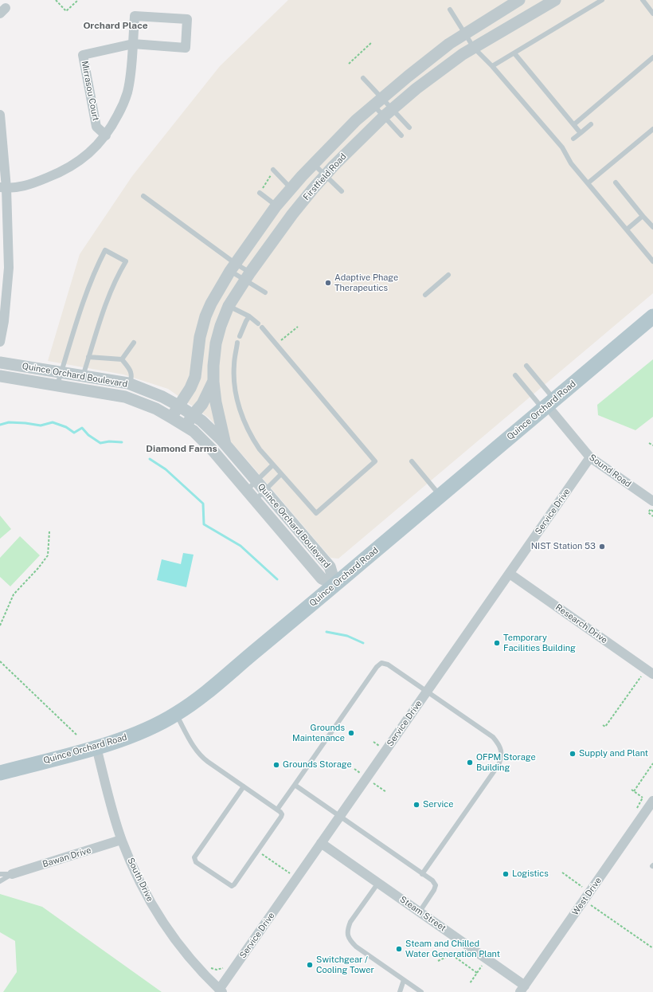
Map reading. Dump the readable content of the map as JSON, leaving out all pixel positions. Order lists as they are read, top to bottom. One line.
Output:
{"streets":{"main road":["Quince Orchard Road"],"street":["Mirrasou Court","Firstfield Road","Quince Orchard Boulevard","Sound Road","Service Drive","Research Drive","Bawan Drive","South Drive","West Drive","Steam Street"]},"crossings":[["Firstfield Road","Quince Orchard Boulevard"],["Quince Orchard Boulevard","Quince Orchard Road"],["Quince Orchard Road","Sound Road"],["Quince Orchard Road","South Drive"],["Sound Road","Service Drive"],["Service Drive","Research Drive"],["Service Drive","South Drive"],["Service Drive","Steam Street"],["Bawan Drive","South Drive"],["West Drive","Steam Street"]],"districts":["Orchard Place","Diamond Farms"],"places":["Adaptive Phage Therapeutics","NIST Station 53","Temporary Facilities Building","Grounds Maintenance","Supply and Plant","OFPM Storage Building","Grounds Storage","Service","Logistics","Steam and Chilled Water Generation Plant","Switchgear / Cooling Tower"]}
